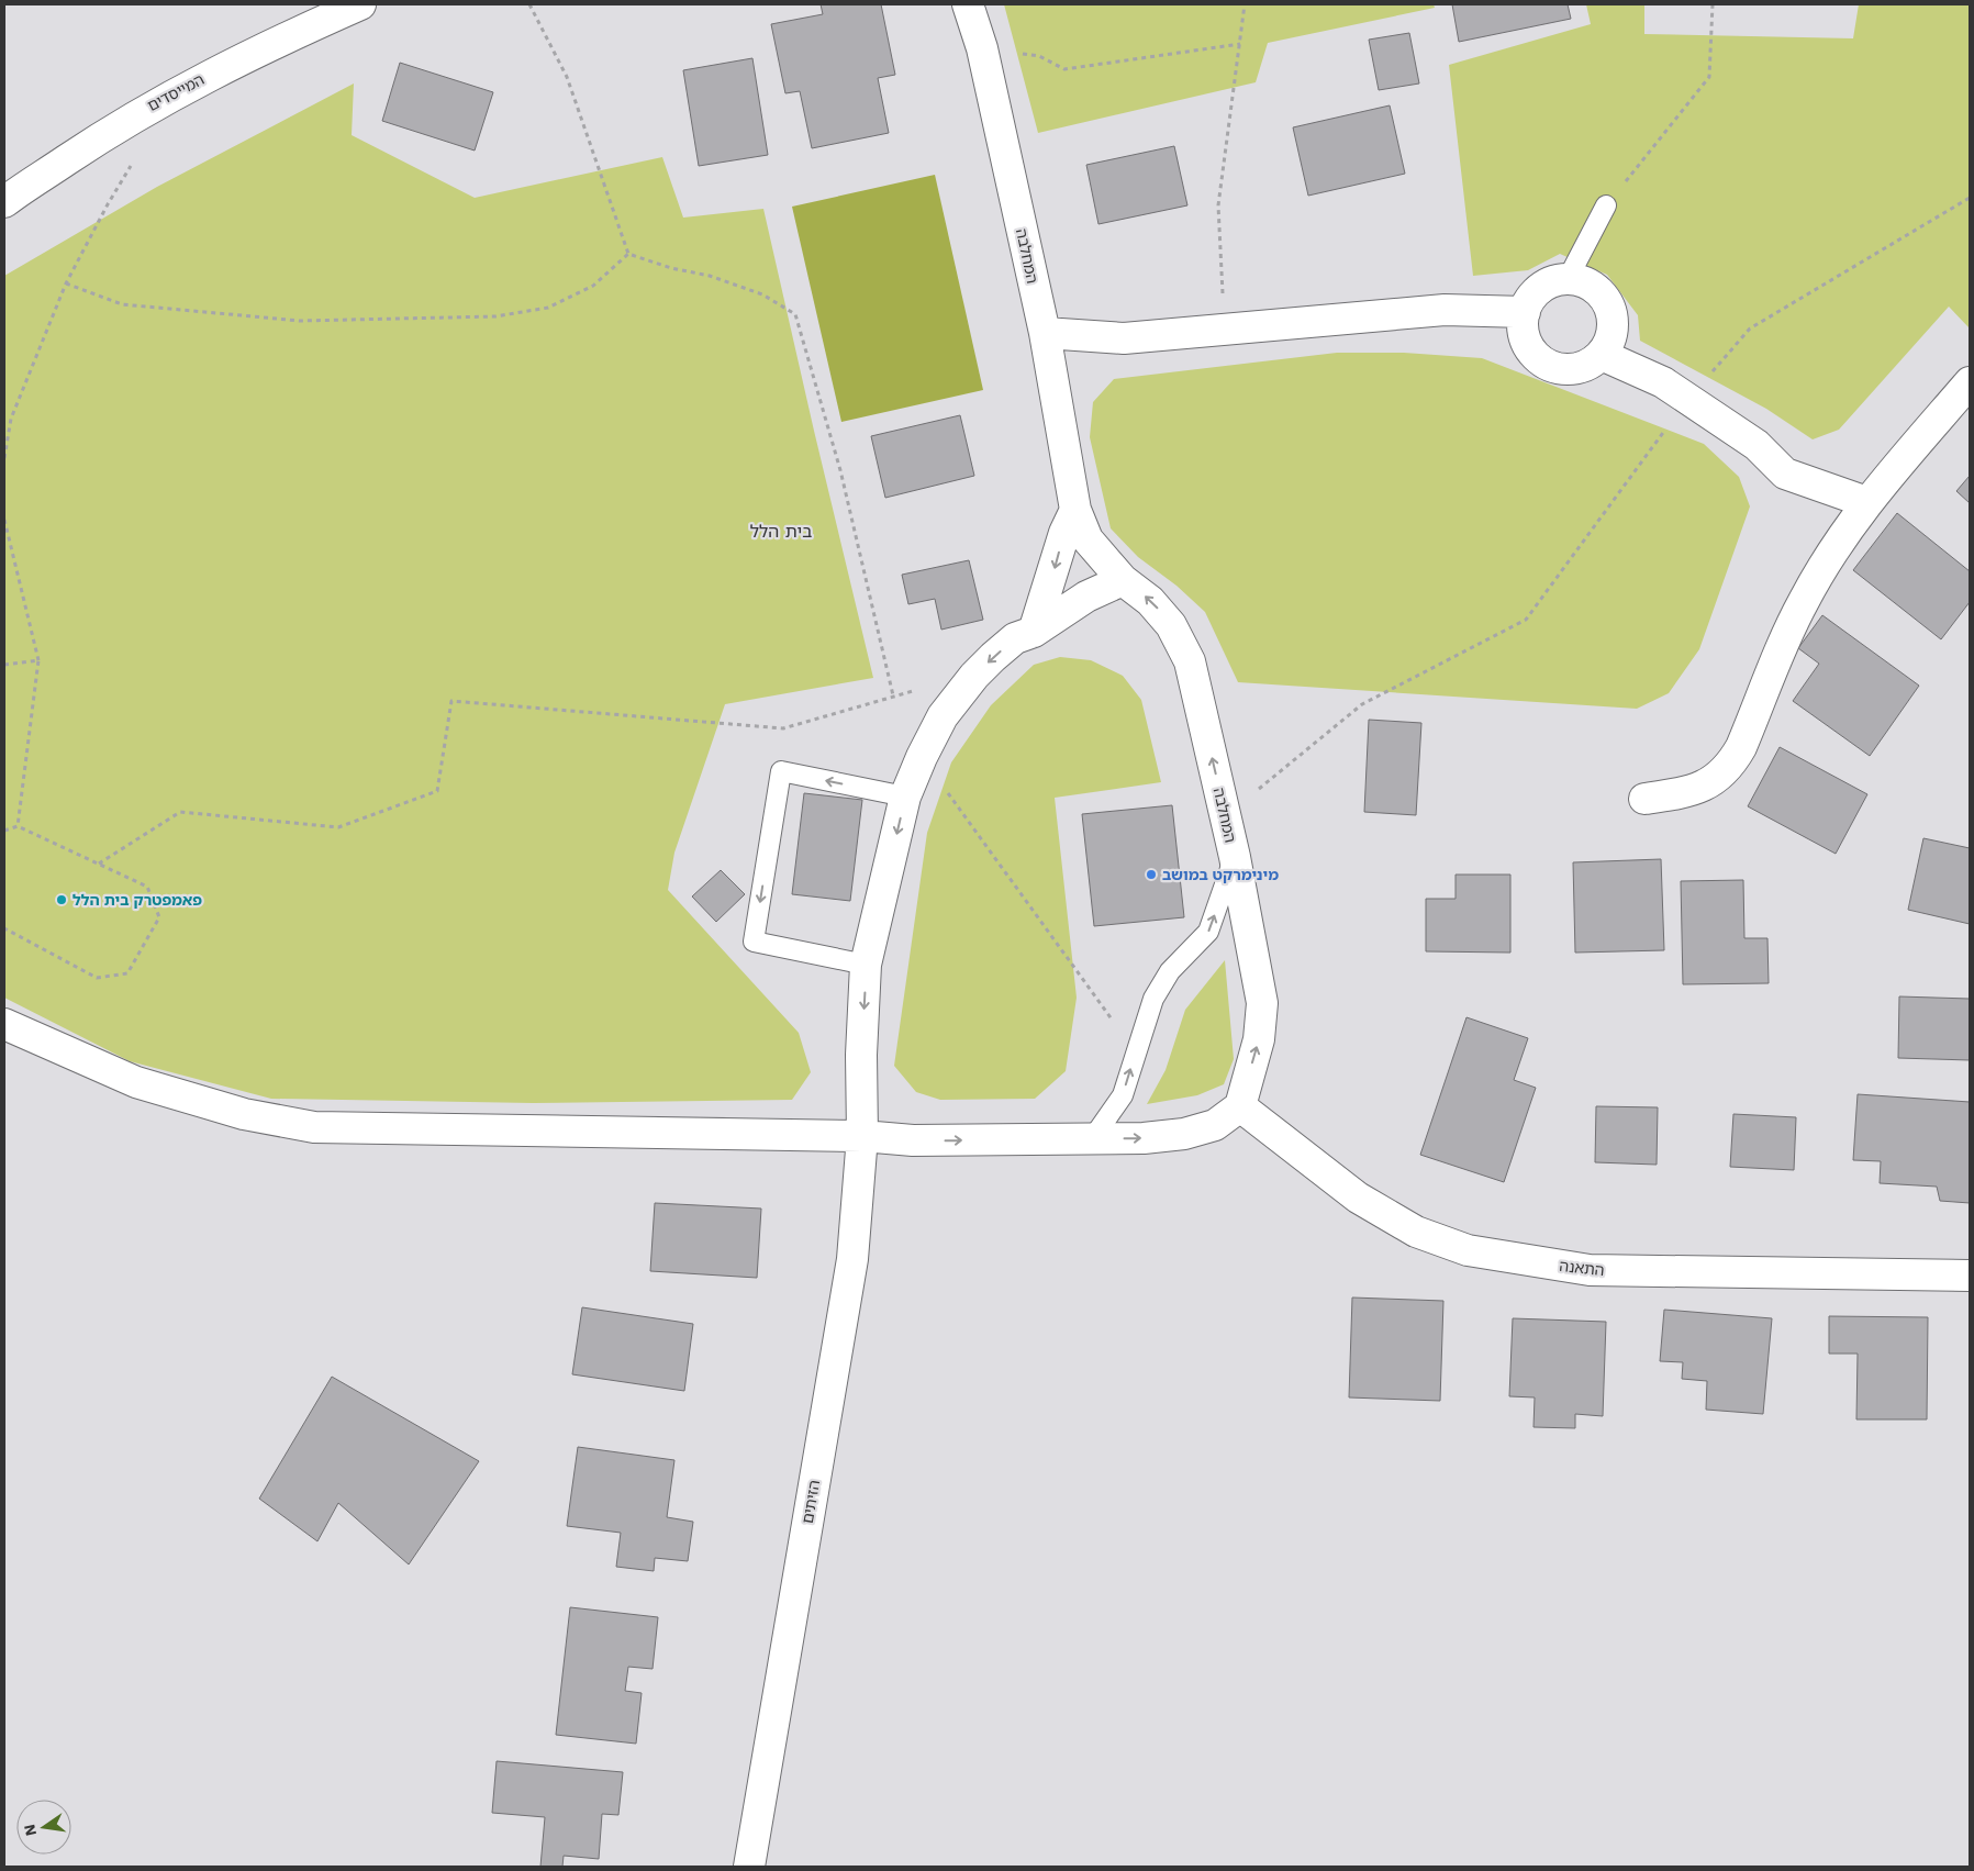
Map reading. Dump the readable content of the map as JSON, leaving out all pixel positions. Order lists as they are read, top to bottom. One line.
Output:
{"streets":{"street":["המייסדים","המחלבה","התאנה","הזיתים"]},"crossings":[["המחלבה","התאנה"]],"one_way":["המחלבה"],"districts":["בית הלל"],"places":["מינימרקט במושב","פאמפטרק בית הלל"],"north":"left"}
